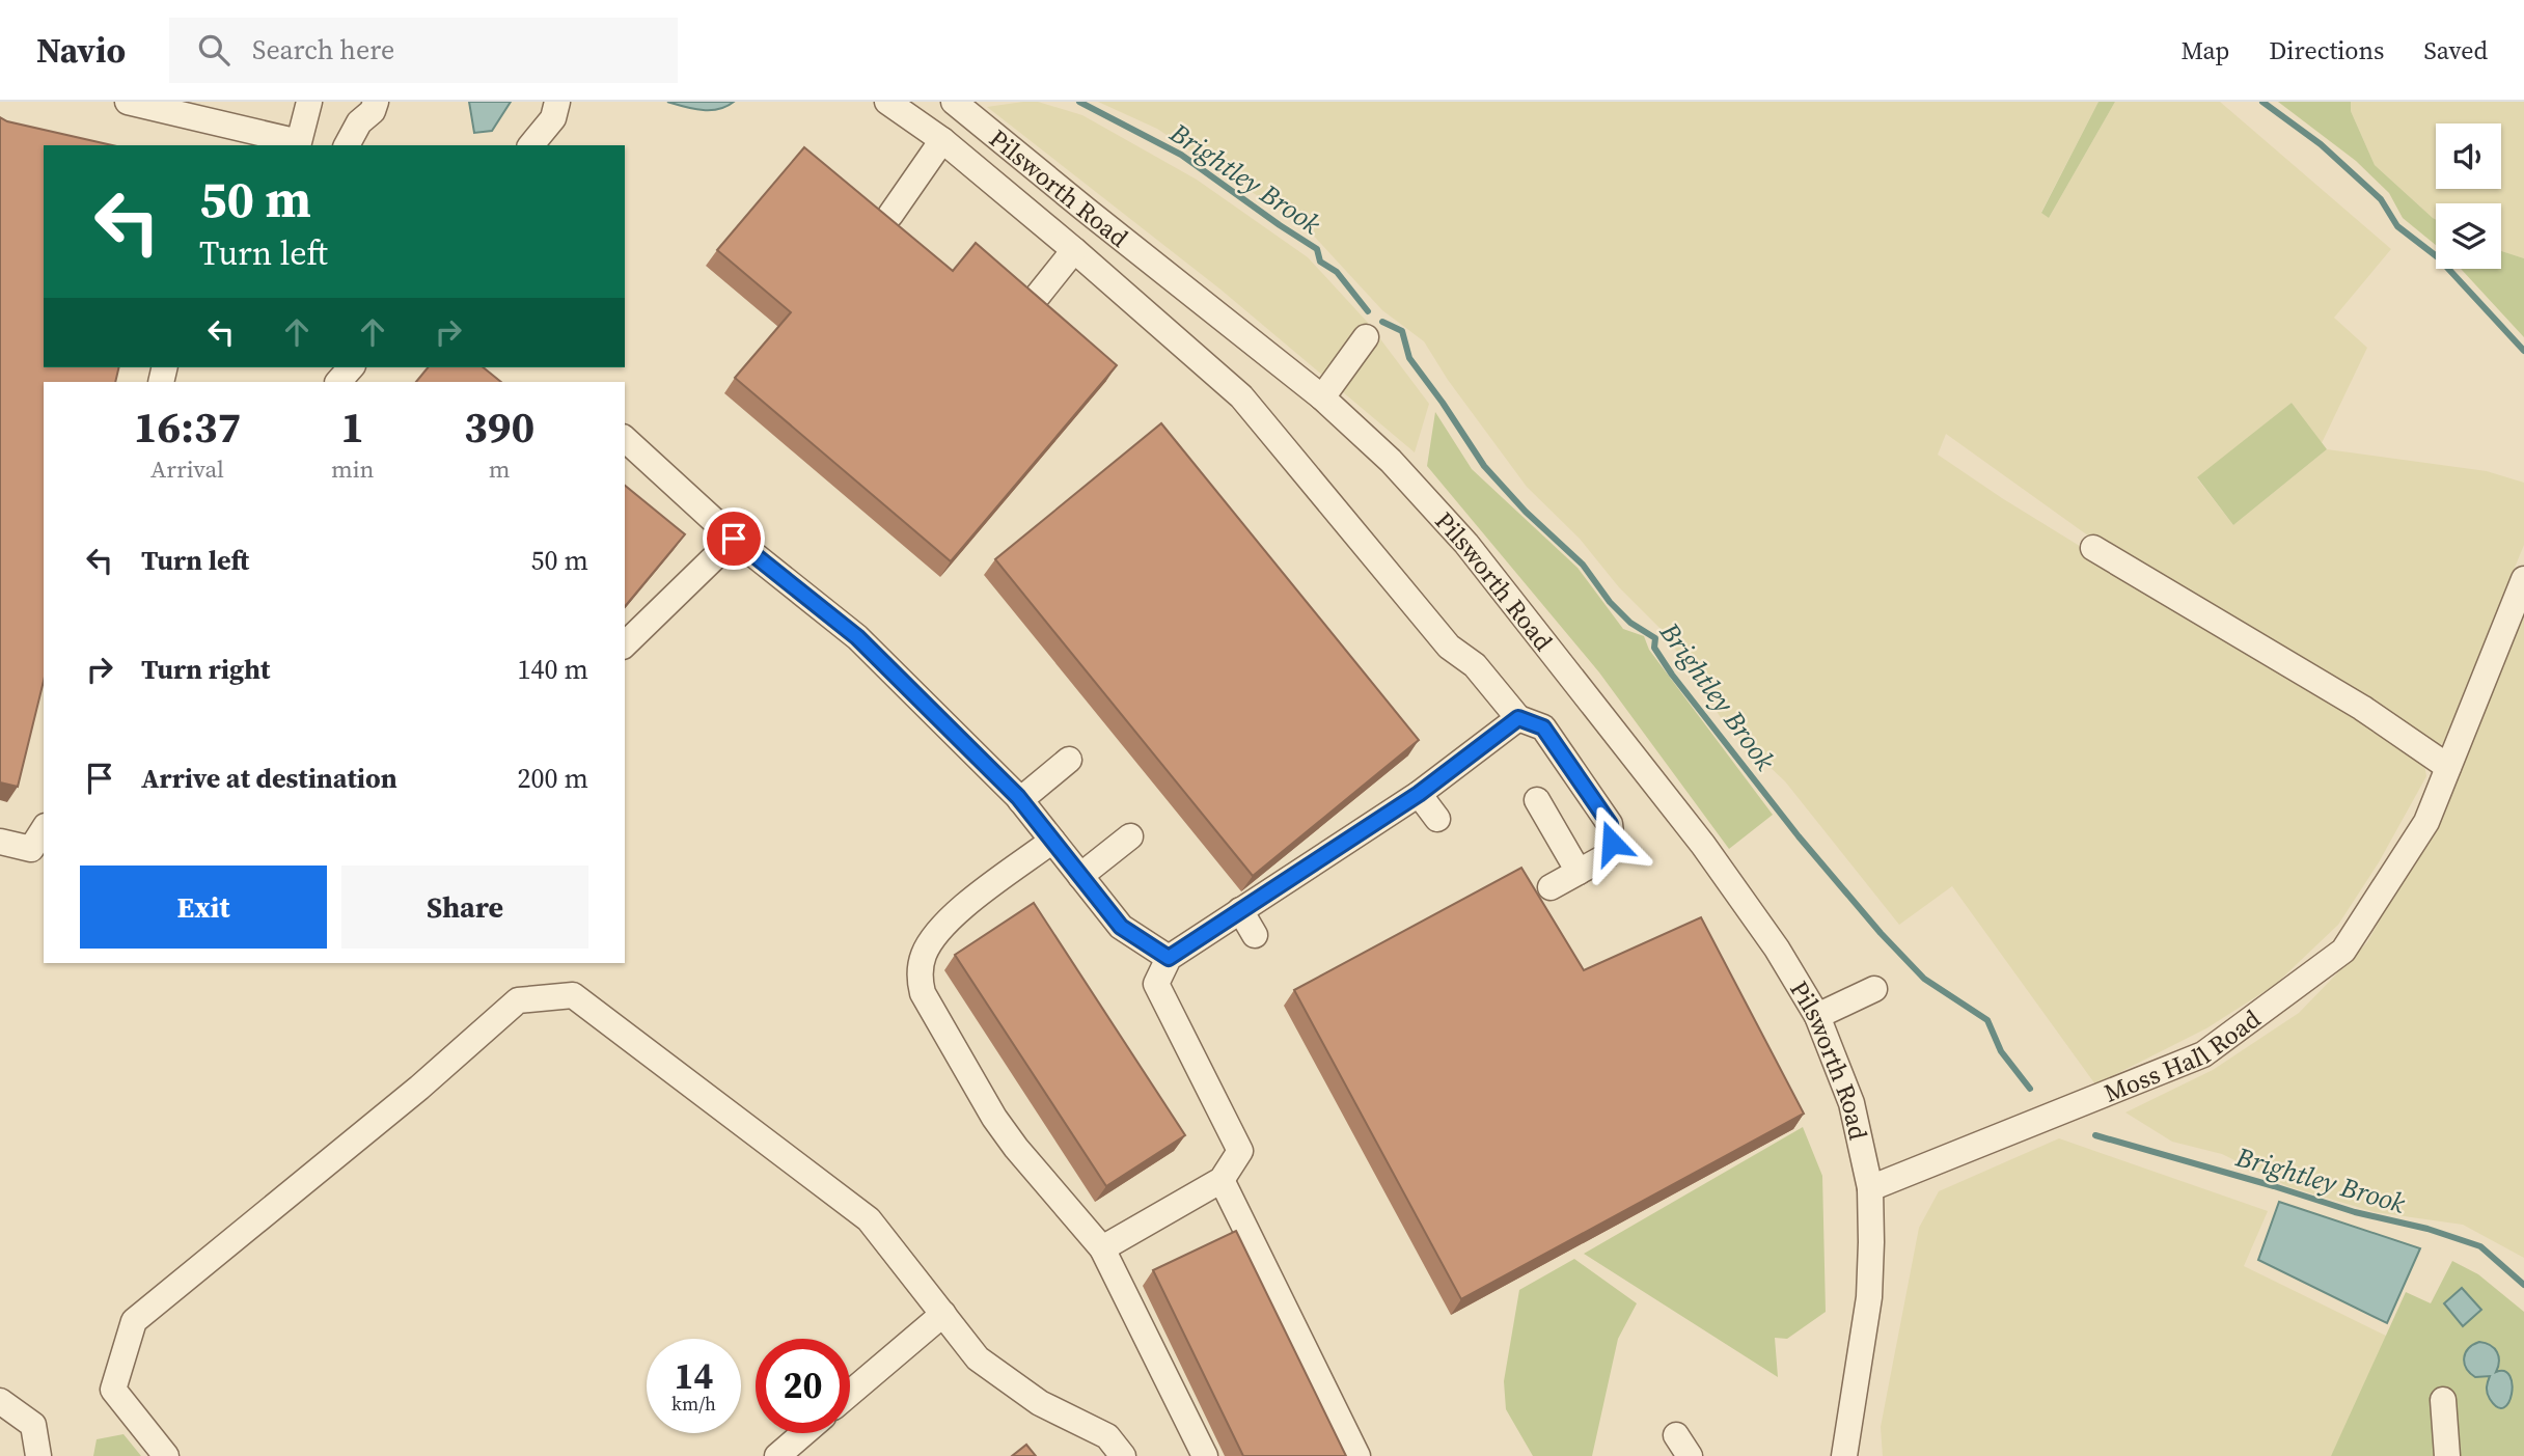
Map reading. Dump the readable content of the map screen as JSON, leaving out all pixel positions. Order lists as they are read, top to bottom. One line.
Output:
{"streets":{"street":["Pilsworth Road","Moss Hall Road"]},"crossings":[["Pilsworth Road","Moss Hall Road"]],"water":["Brightley Brook"],"page":{"header":"Navio","search":"Search here","nav":["Map","Directions","Saved"],"turn":["50 m","Turn left"],"eta":["16:37","Arrival","1","min","390","m"],"list":[{"name":"Turn left","value":"50 m"},{"name":"Turn right","value":"140 m"},{"name":"Arrive at destination","value":"200 m"}],"buttons":["Exit","Share"],"speed":"14 km/h","limit":"20"}}
